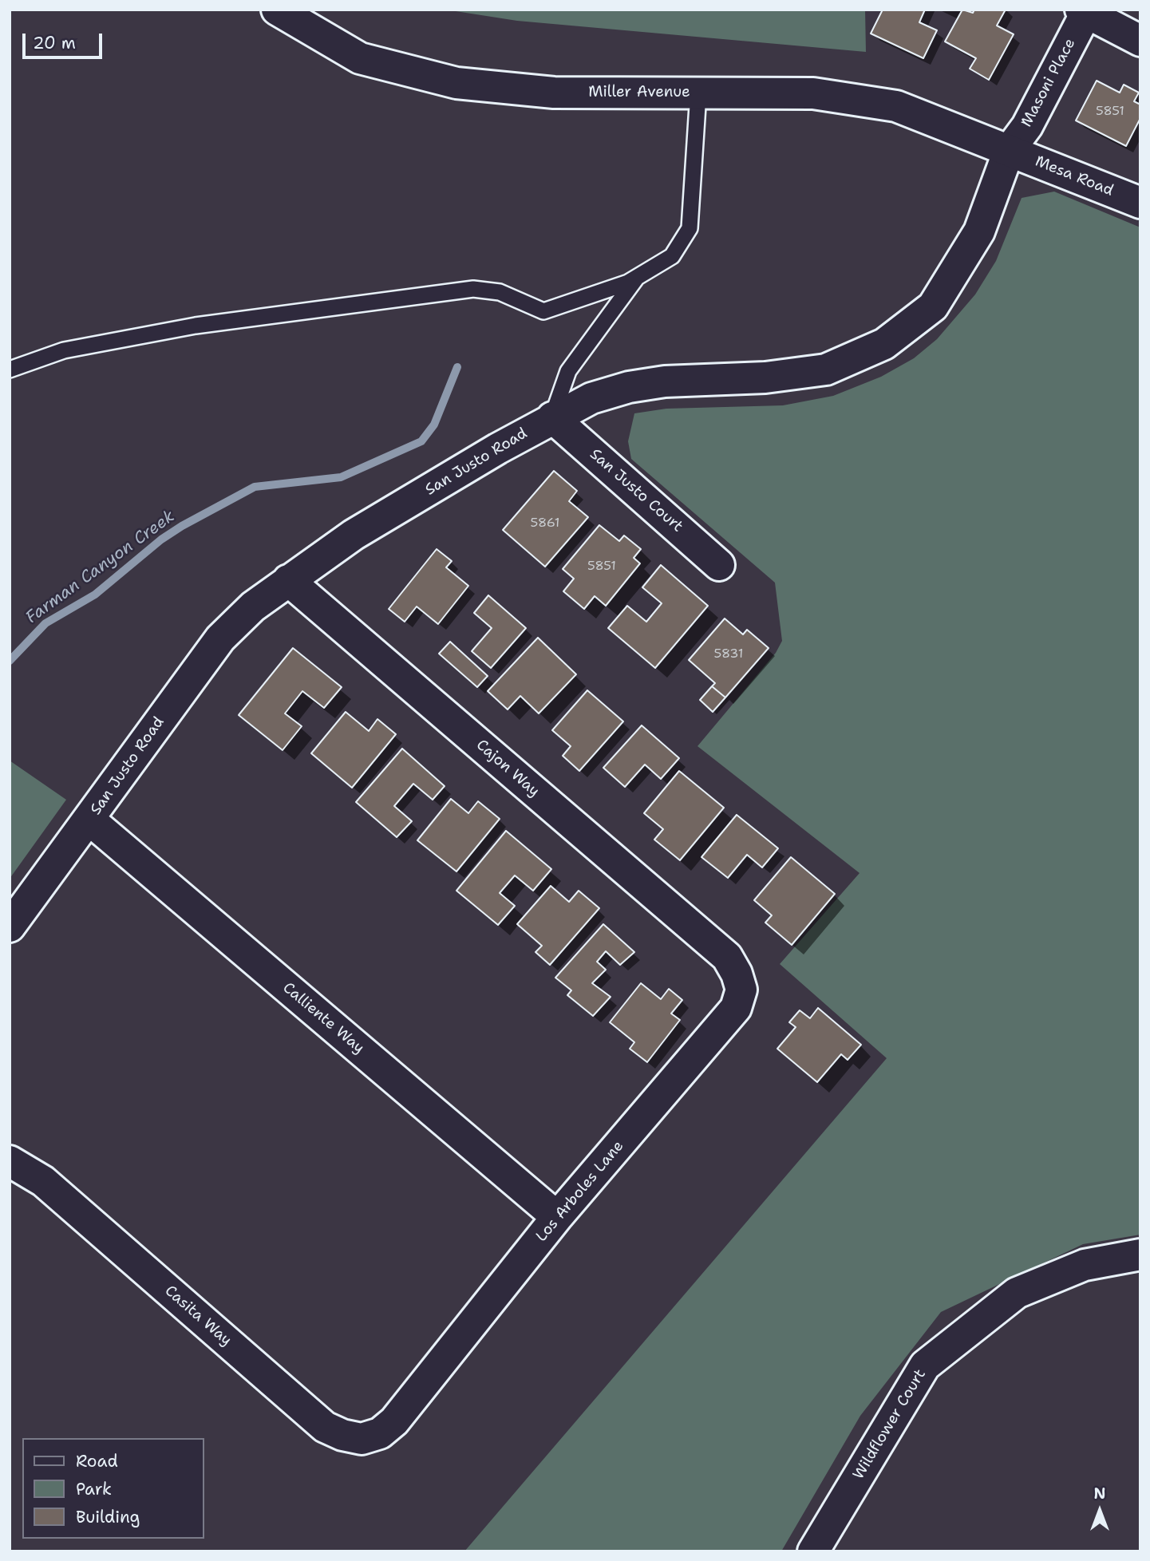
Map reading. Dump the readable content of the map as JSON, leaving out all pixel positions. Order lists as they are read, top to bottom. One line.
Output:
{"streets":{"street":["Masoni Place","Miller Avenue","Mesa Road","San Justo Road","San Justo Court","Cajon Way","Calliente Way","Los Arboles Lane","Casita Way","Wildflower Court"]},"crossings":[["Masoni Place","Miller Avenue"],["Masoni Place","Mesa Road"],["Masoni Place","San Justo Road"],["Miller Avenue","Mesa Road"],["Miller Avenue","San Justo Road"],["Mesa Road","San Justo Road"],["San Justo Road","San Justo Court"],["San Justo Road","Cajon Way"],["San Justo Road","Calliente Way"],["Cajon Way","Los Arboles Lane"],["Calliente Way","Los Arboles Lane"],["Los Arboles Lane","Casita Way"]],"water":["Farman Canyon Creek"],"house_numbers":["5851","5861","5851","5831"],"legend":["Road","Park","Building"],"scale_bar":"20 m","north":"top"}
